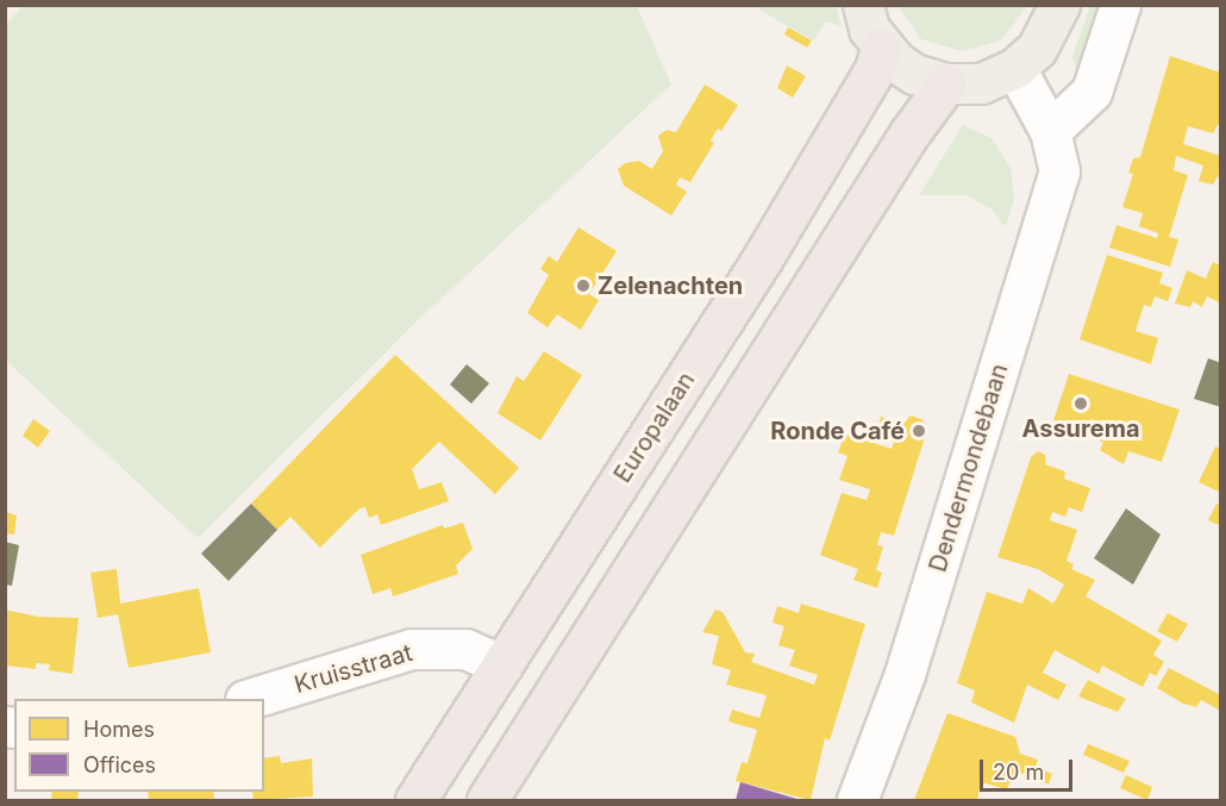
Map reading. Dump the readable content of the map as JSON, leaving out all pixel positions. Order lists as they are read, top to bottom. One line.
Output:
{"streets":{"highway":["Europalaan"],"street":["Dendermondebaan","Kruisstraat"]},"crossings":[["Europalaan","Kruisstraat"]],"places":["Zelenachten","Assurema","Ronde Café"],"legend":["Homes","Offices"],"scale_bar":"20 m"}
